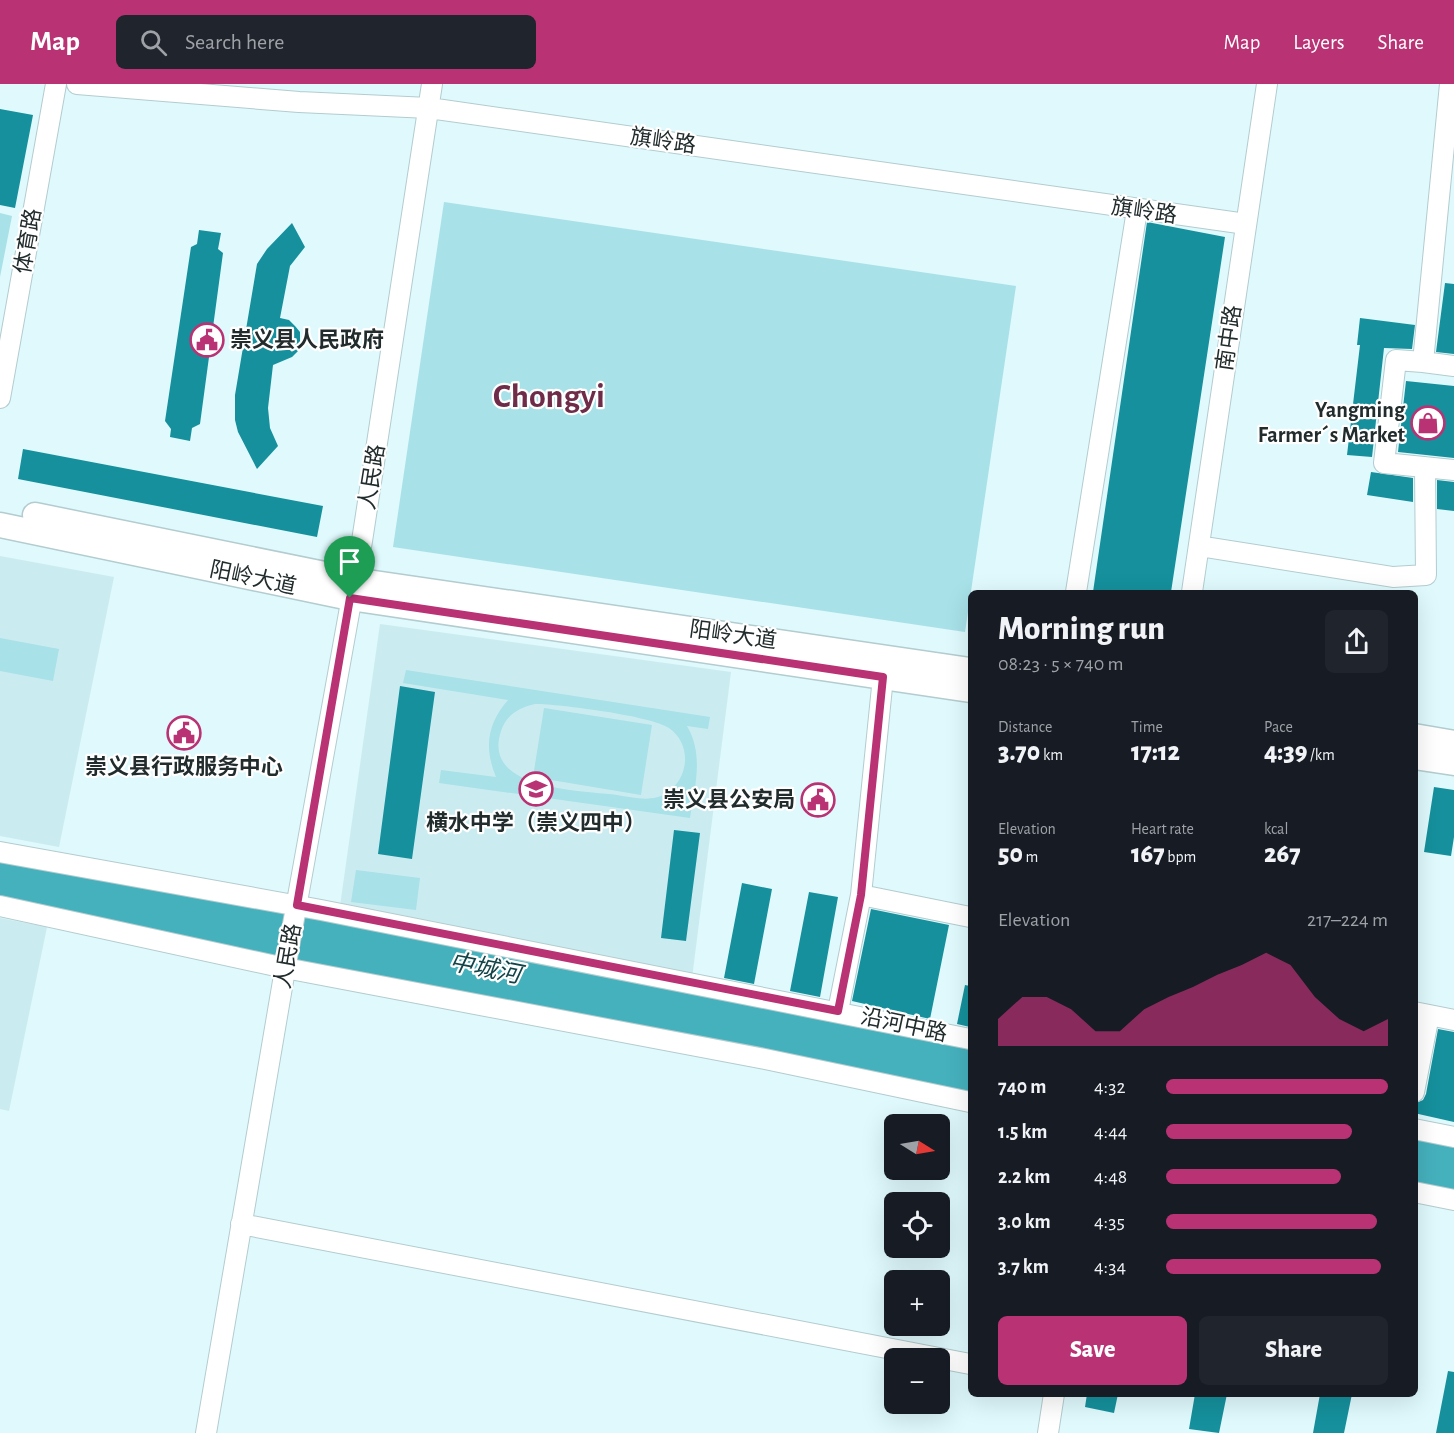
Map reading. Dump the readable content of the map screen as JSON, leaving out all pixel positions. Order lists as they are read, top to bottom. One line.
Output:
{"streets":{"main road":["阳岭大道"],"street":["旗岭路","体育路","南中路","人民路","沿河中路"]},"crossings":[["旗岭路","南中路"],["旗岭路","人民路"],["人民路","阳岭大道"],["人民路","沿河中路"]],"districts":["Chongyi"],"water":["中城河"],"places":{"public building":["崇义县人民政府","崇义县行政服务中心","崇义县公安局"],"shop":["Yangming Farmer´s Market"],"school or university":["横水中学（崇义四中）"]},"north":"right","page":{"header":"Map","search":"Search here","nav":["Map","Layers","Share"],"heading":["Morning run","08:23 · 5 × 740 m"],"stats":[["Distance","3.70 km"],["Time","17:12"],["Pace","4:39 /km"],["Elevation","50 m"],["Heart rate","167 bpm"],["kcal","267"]],"chart":["Elevation","217–224 m"],"list":[{"name":"740 m","note":"4:32"},{"name":"1.5 km","note":"4:44"},{"name":"2.2 km","note":"4:48"},{"name":"3.0 km","note":"4:35"},{"name":"3.7 km","note":"4:34"}],"map_buttons":["+","−"],"buttons":["Save","Share"]}}
